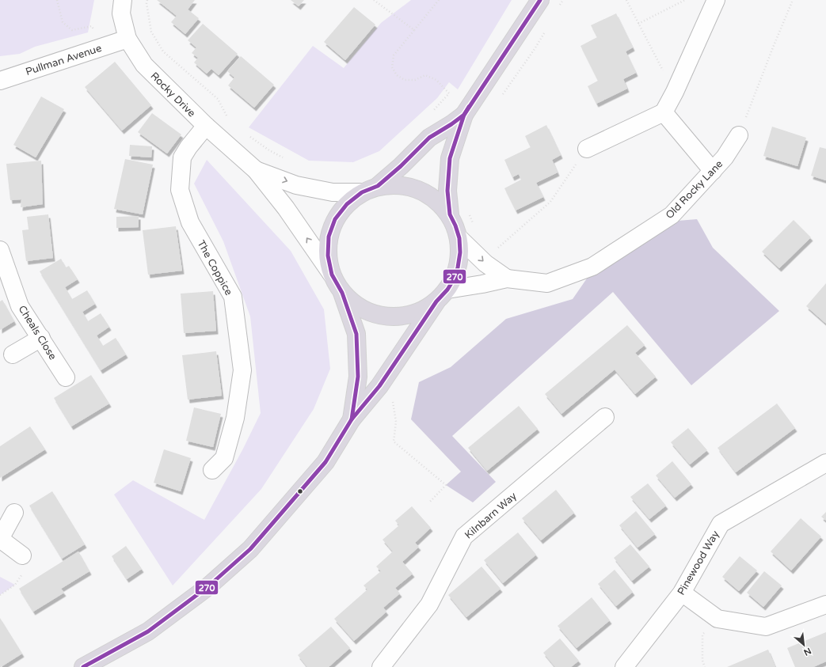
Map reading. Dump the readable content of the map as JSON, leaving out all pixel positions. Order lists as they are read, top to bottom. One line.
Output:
{"streets":{"street":["Pullman Avenue","Rocky Drive","Old Rocky Lane","The Coppice","Cheals Close","Kilnbarn Way","Pinewood Way"]},"crossings":[["Pullman Avenue","Rocky Drive"],["Rocky Drive","The Coppice"]],"lines":["transit line 270"],"north":"bottom right"}
